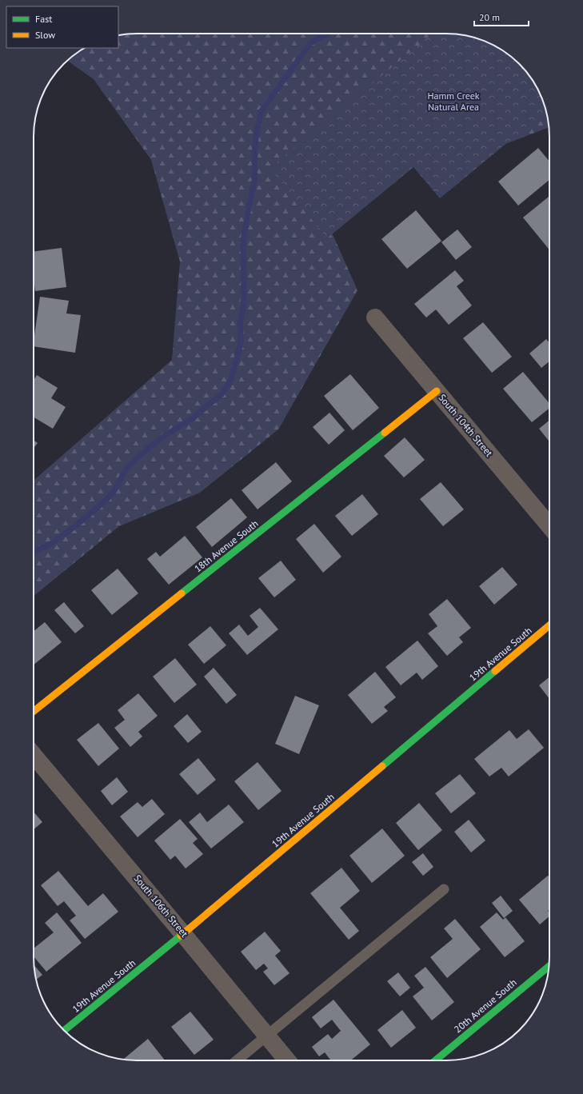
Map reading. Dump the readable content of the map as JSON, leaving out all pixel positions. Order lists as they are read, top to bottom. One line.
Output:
{"streets":{"street":["South 104th Street","18th Avenue South","19th Avenue South","South 106th Street","20th Avenue South"]},"crossings":[["South 104th Street","18th Avenue South"],["19th Avenue South","South 106th Street"]],"parks":["Hamm Creek Natural Area"],"legend":["Fast","Slow"],"scale_bar":"20 m"}
